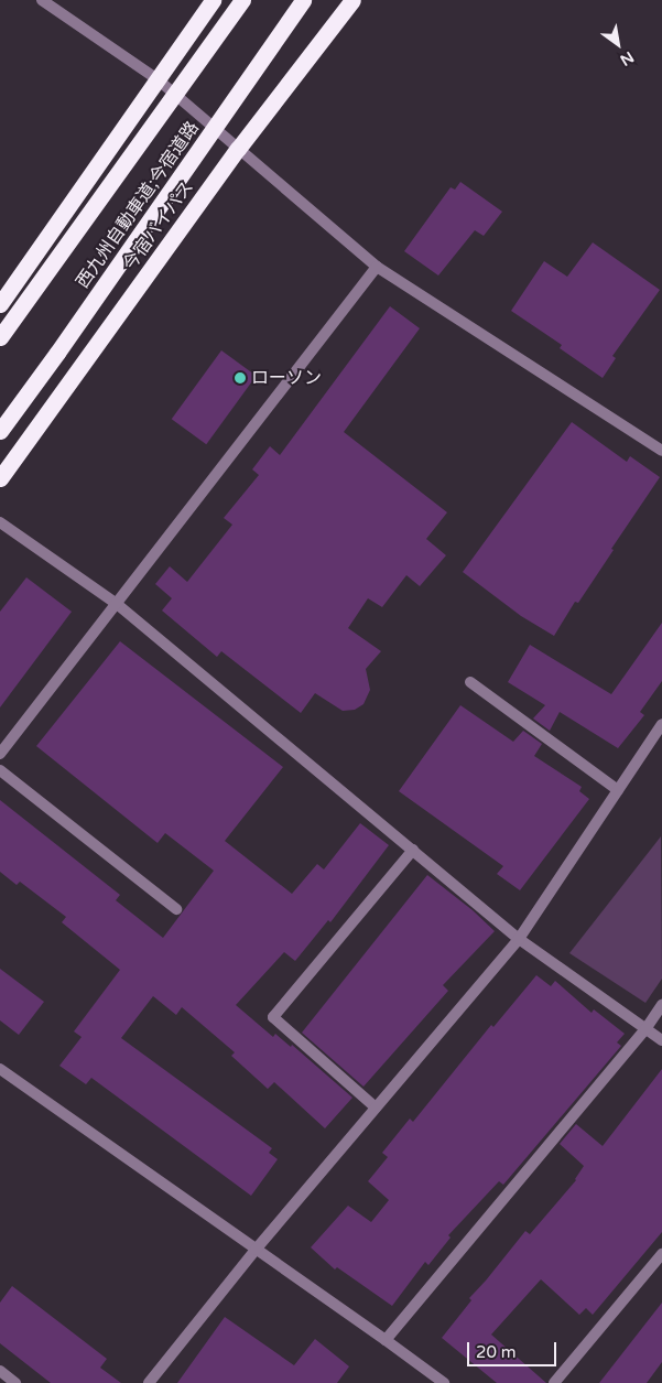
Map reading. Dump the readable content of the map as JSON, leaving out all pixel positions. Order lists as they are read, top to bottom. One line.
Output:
{"streets":{"highway":["西九州自動車道;今宿道路","今宿バイパス"]},"places":["ローソン"],"scale_bar":"20 m","north":"bottom right"}
